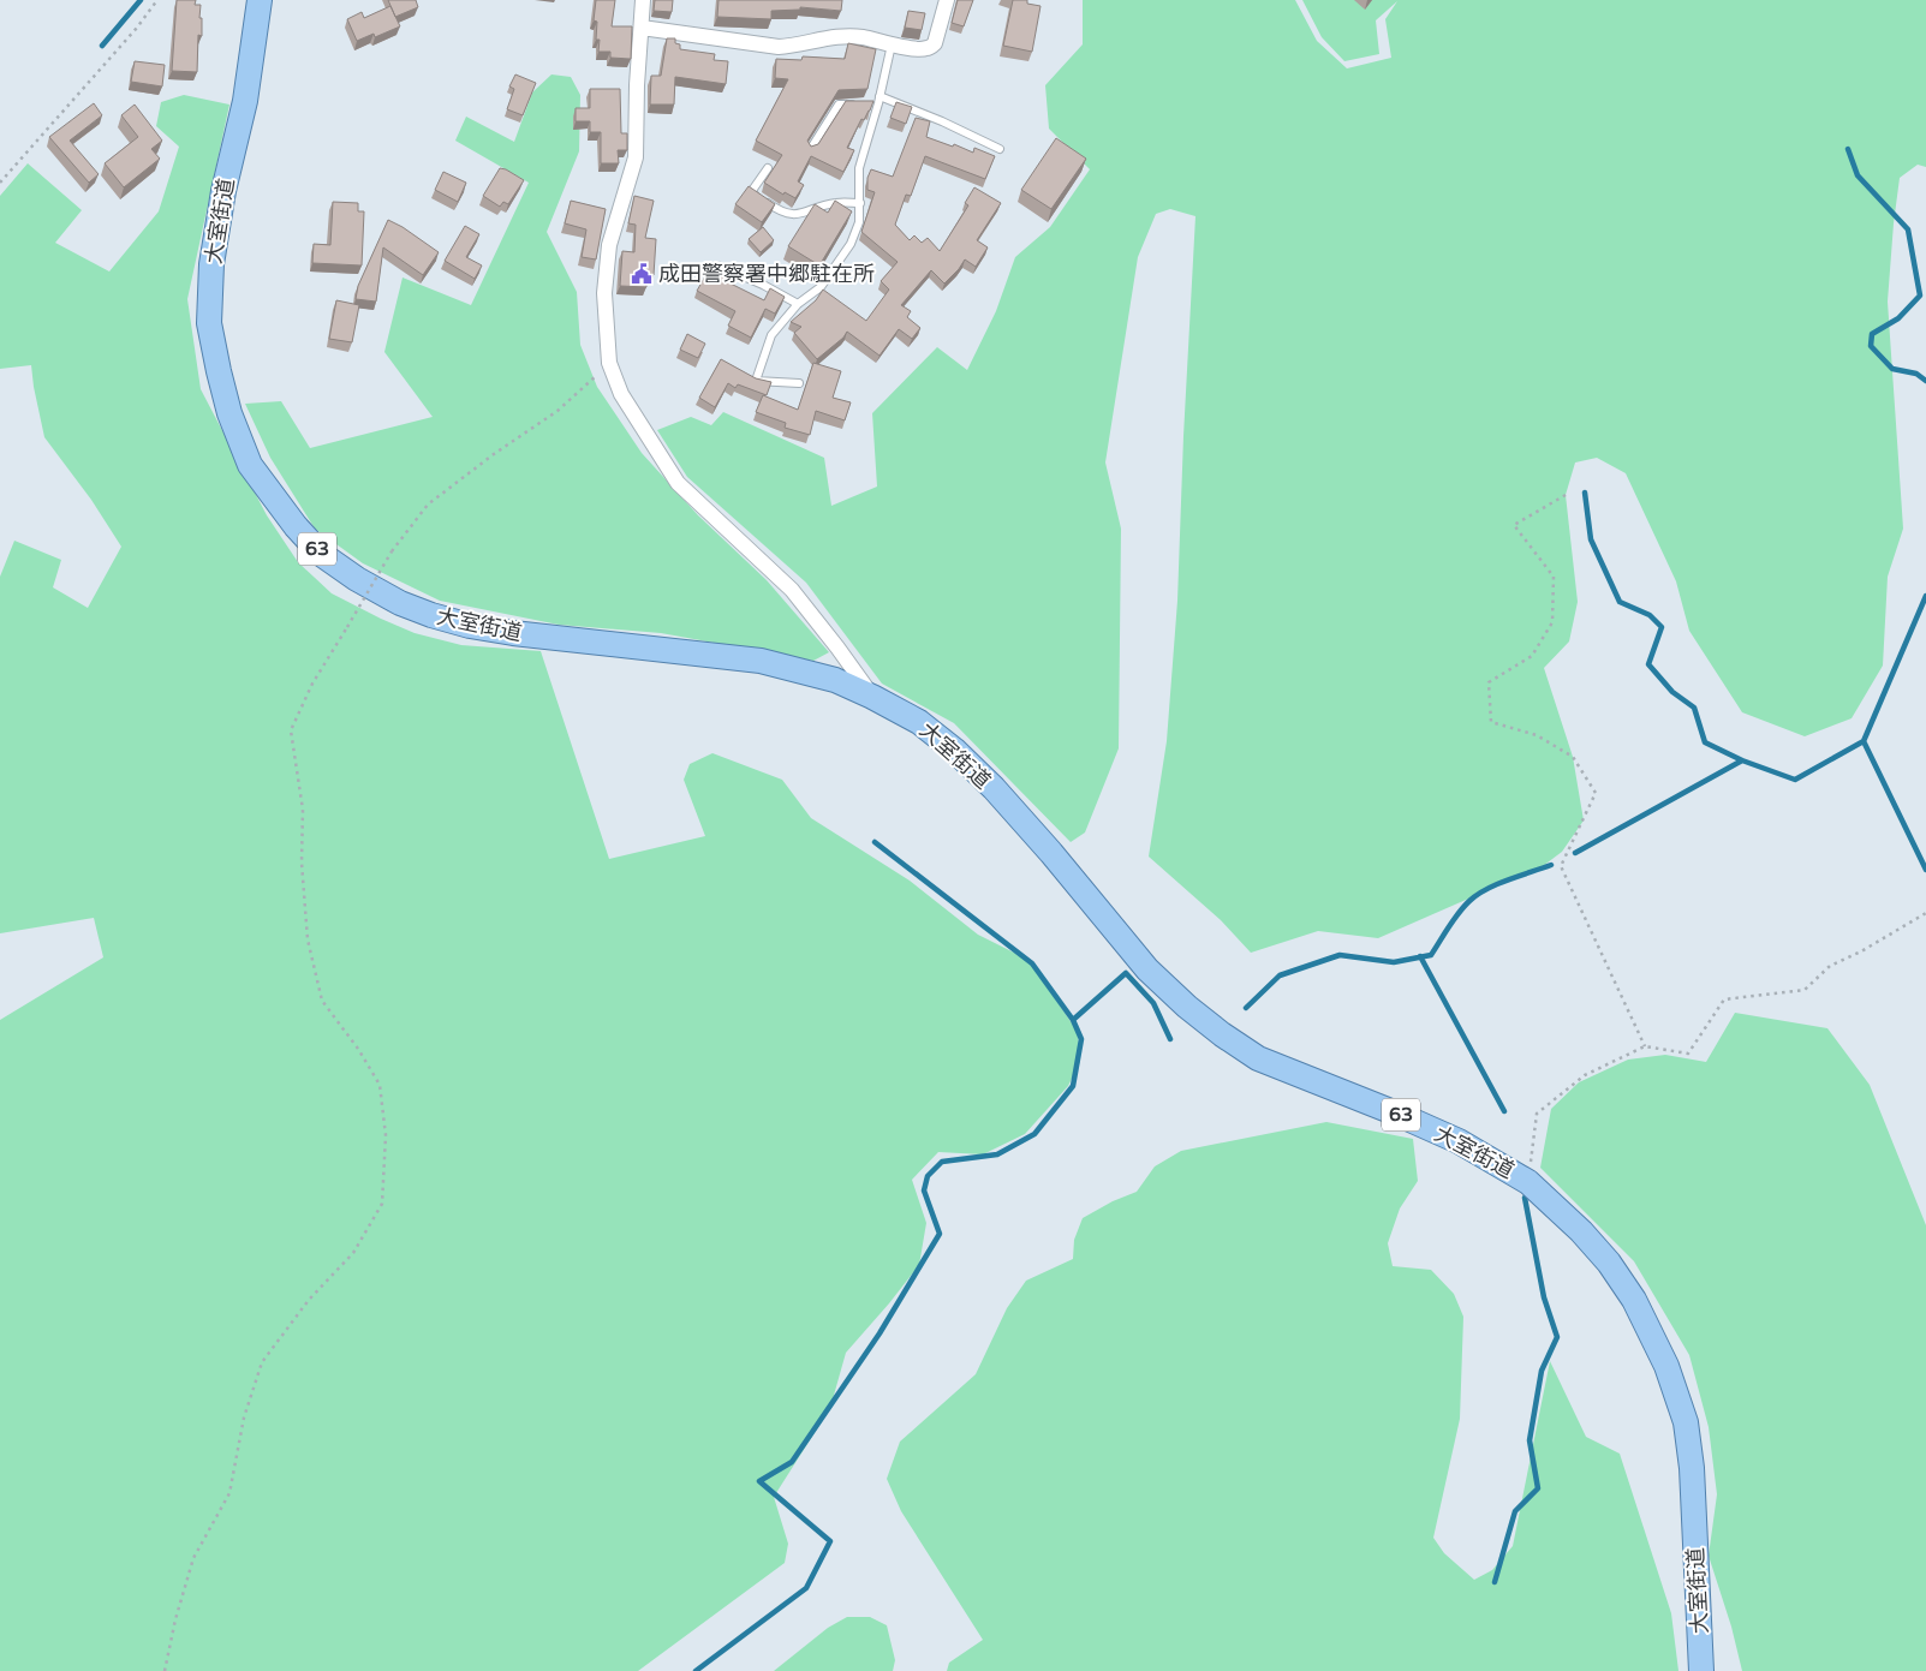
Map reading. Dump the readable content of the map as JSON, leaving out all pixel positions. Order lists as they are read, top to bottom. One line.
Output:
{"streets":{"main road":["大室街道","63"]},"places":{"public building":["成田警察署中郷駐在所"]}}
